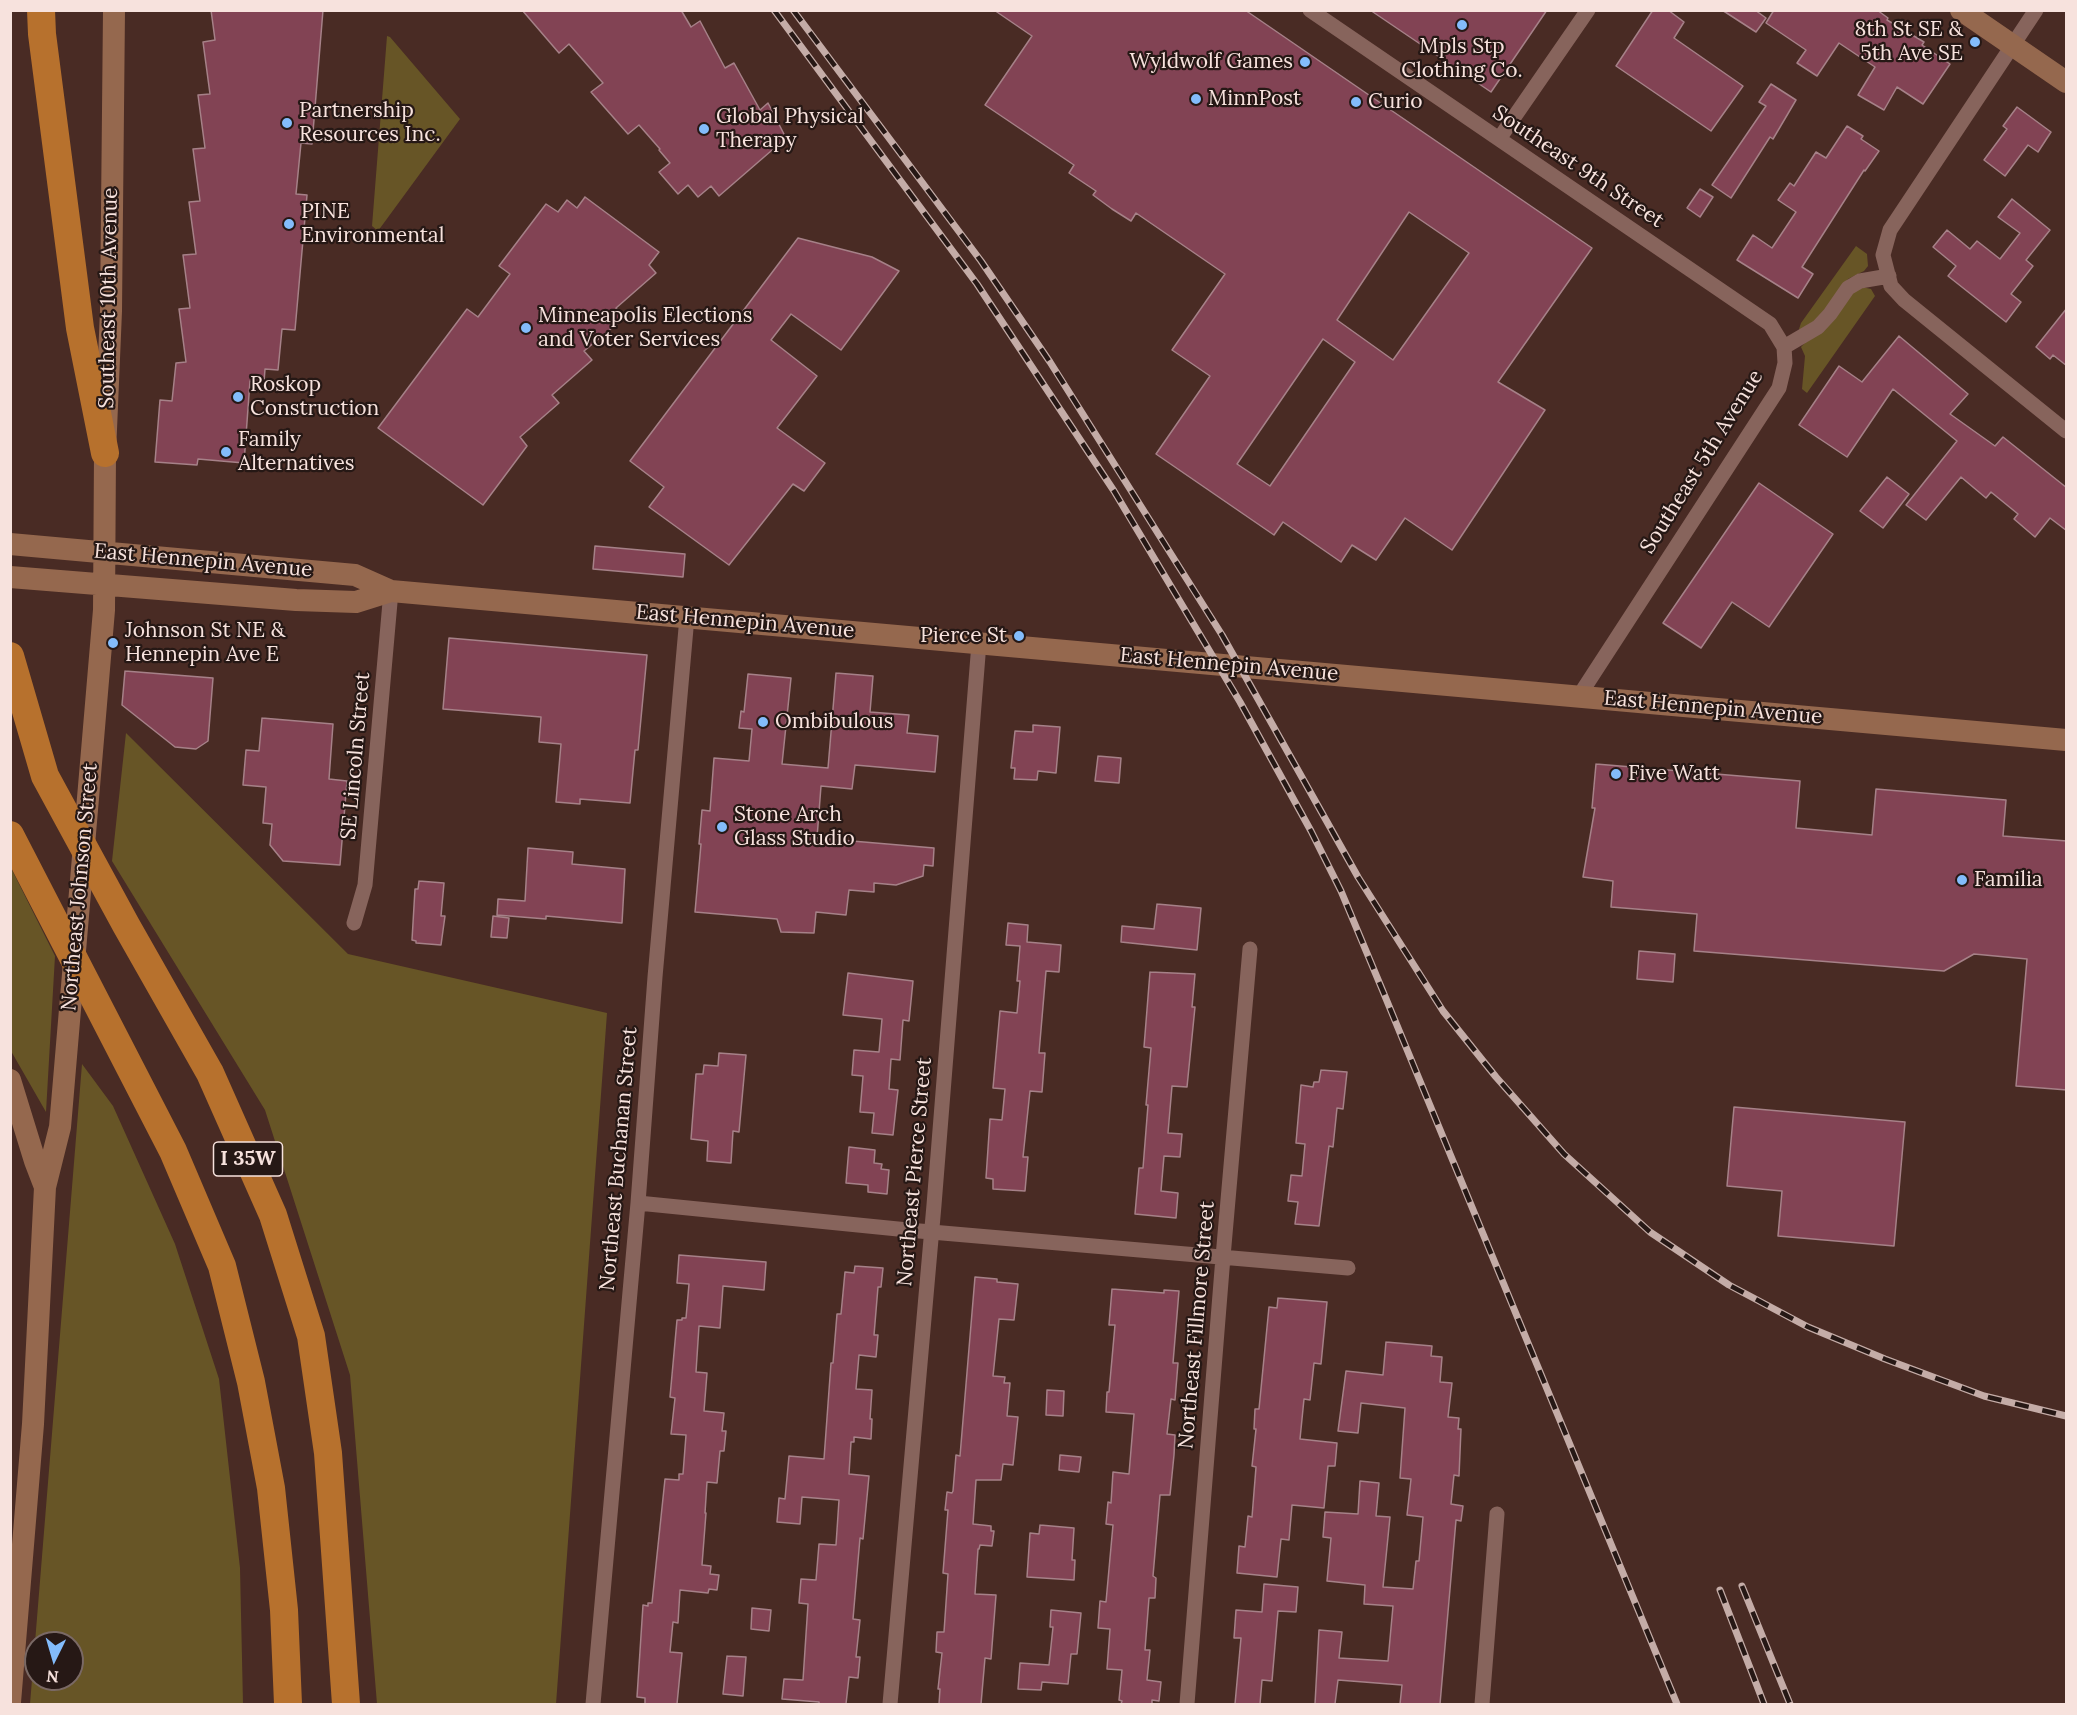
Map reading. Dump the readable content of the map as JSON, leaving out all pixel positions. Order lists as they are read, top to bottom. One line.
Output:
{"streets":{"highway":["I 35W"],"main road":["Southeast 10th Avenue","East Hennepin Avenue","Northeast Johnson Street"],"street":["Southeast 9th Street","Southeast 5th Avenue","SE Lincoln Street","Northeast Buchanan Street","Northeast Pierce Street","Northeast Fillmore Street"]},"crossings":[["Southeast 9th Street","Southeast 5th Avenue"],["Southeast 10th Avenue","East Hennepin Avenue"],["Southeast 10th Avenue","Northeast Johnson Street"],["Southeast 5th Avenue","East Hennepin Avenue"],["East Hennepin Avenue","SE Lincoln Street"],["East Hennepin Avenue","Northeast Johnson Street"],["East Hennepin Avenue","Northeast Buchanan Street"],["East Hennepin Avenue","Northeast Pierce Street"]],"places":["Mpls Stp Clothing Co.","8th St SE & 5th Ave SE","Wyldwolf Games","MinnPost","Curio","Partnership Resources Inc.","Global Physical Therapy","PINE Environmental","Minneapolis Elections and Voter Services","Roskop Construction","Family Alternatives","Pierce St","Johnson St NE & Hennepin Ave E","Ombibulous","Five Watt","Stone Arch Glass Studio","Familia"],"north":"bottom"}
